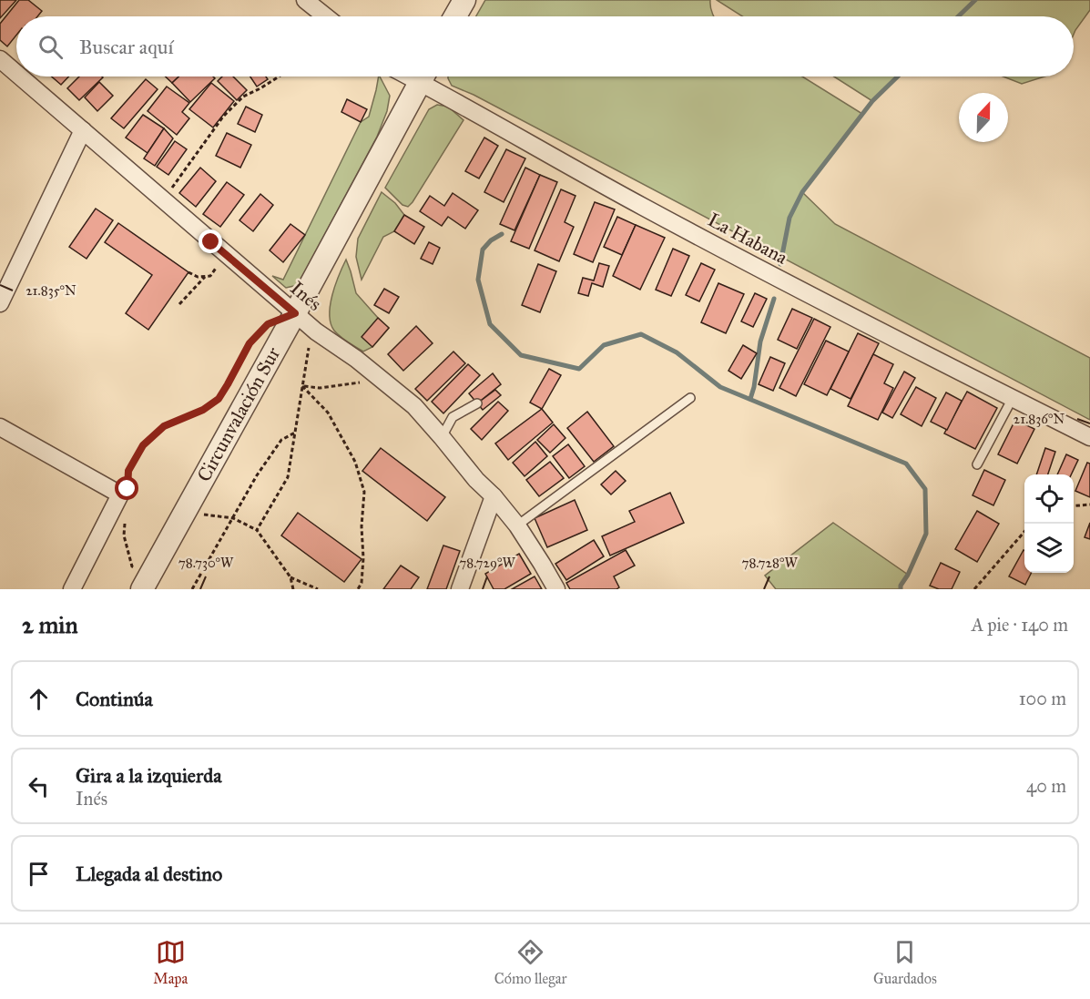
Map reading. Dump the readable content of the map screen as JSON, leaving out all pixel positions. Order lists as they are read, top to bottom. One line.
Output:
{"streets":{"street":["La Habana","Inés","Circunvalación Sur"]},"crossings":[["Inés","Circunvalación Sur"]],"north":"top","page":{"search":"Buscar aquí","heading":["2 min","A pie · 140 m"],"list":[["Continúa","100 m"],["Gira a la izquierda","Inés","40 m"],"Llegada al destino"],"nav":["Mapa","Cómo llegar","Guardados"]},"coordinates":["21.835°N","21.836°N","78.730°W","78.729°W","78.728°W"]}
